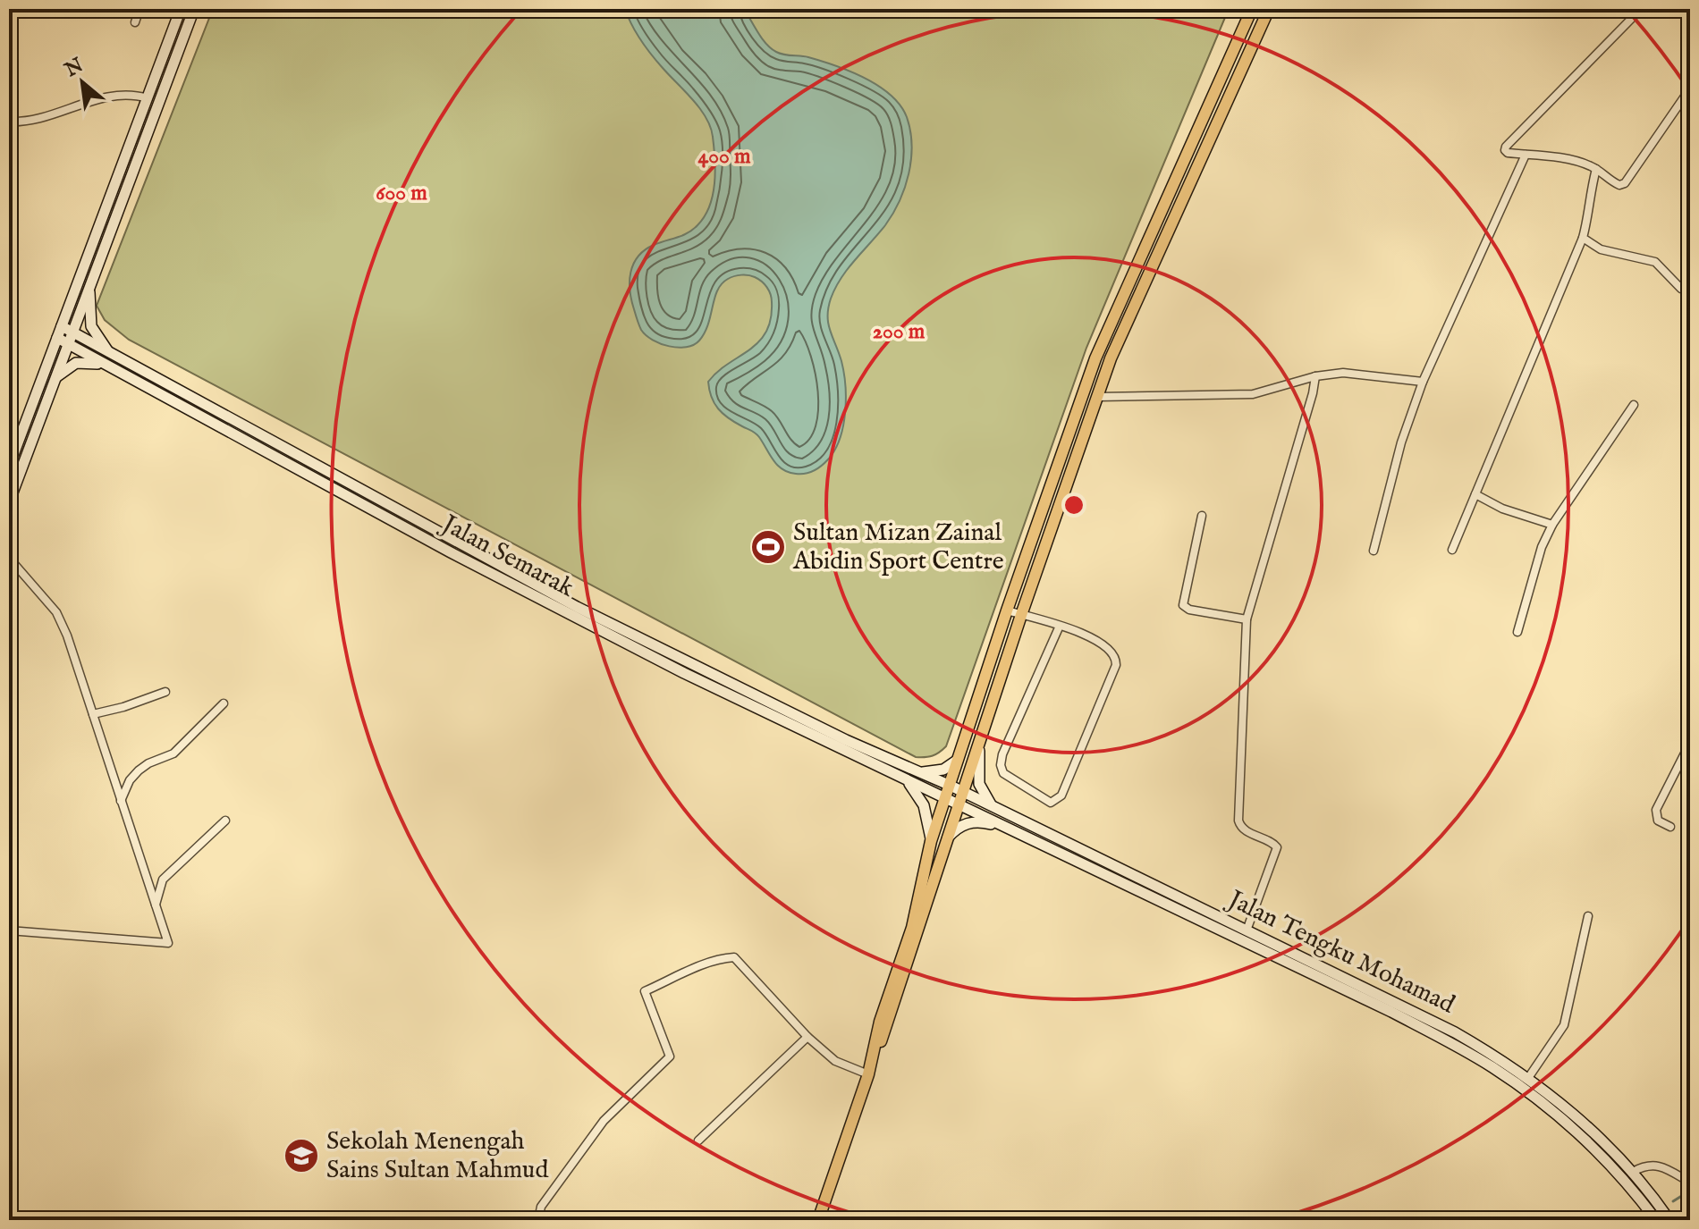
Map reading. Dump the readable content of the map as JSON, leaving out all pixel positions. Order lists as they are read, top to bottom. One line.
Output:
{"streets":{"main road":["Jalan Semarak","Jalan Tengku Mohamad"]},"crossings":[["Jalan Semarak","Jalan Tengku Mohamad"]],"places":{"sports":["Sultan Mizan Zainal Abidin Sport Centre"],"school or university":["Sekolah Menengah Sains Sultan Mahmud"]},"north":"top left","rings":["400 m","600 m","200 m"]}
